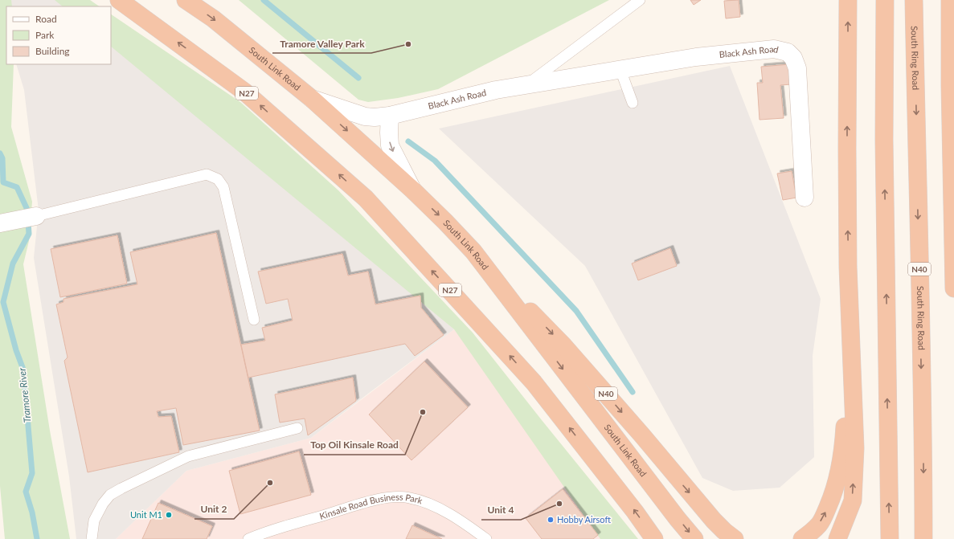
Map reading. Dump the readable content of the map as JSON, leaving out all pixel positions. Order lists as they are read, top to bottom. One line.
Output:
{"streets":{"highway":["South Ring Road","South Link Road","N27","N40"],"street":["Black Ash Road"],"lane":["Kinsale Road Business Park"]},"crossings":[["Black Ash Road","South Link Road"],["South Link Road","N40"]],"water":["Tramore River"],"places":["Tramore Valley Park","Top Oil Kinsale Road","Unit 2","Unit 4","Unit M1","Hobby Airsoft"],"legend":["Road","Park","Building"]}
